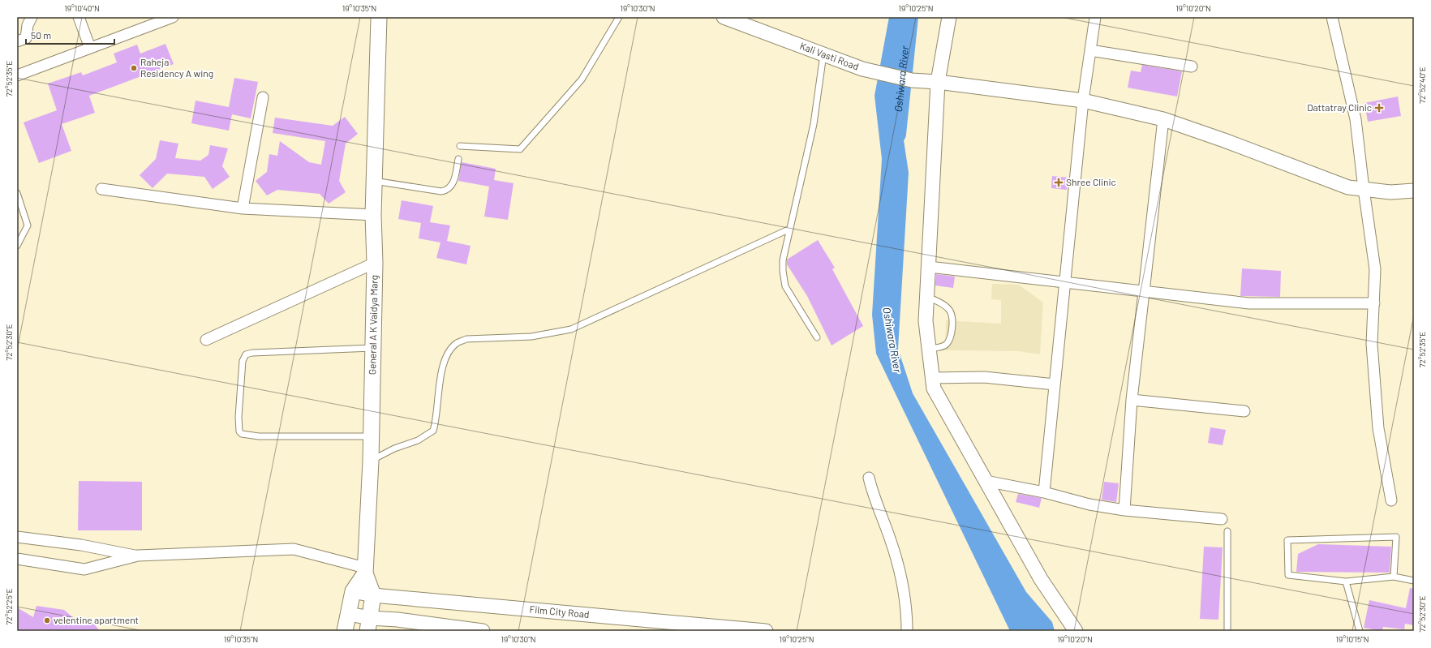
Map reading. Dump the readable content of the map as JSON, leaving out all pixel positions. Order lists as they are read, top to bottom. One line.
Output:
{"streets":{"main road":["General A K Vaidya Marg"],"street":["Kali Vasti Road","Film City Road"]},"crossings":[["General A K Vaidya Marg","Film City Road"]],"water":["Oshiwara River"],"places":{"other":["Raheja Residency A wing","velentine apartment"],"health":["Dattatray Clinic","Shree Clinic"]},"scale_bar":"50 m","coordinates":["19°10'40\"N","19°10'35\"N","19°10'30\"N","19°10'25\"N","19°10'20\"N","72°52'35\"E","72°52'40\"E","72°52'30\"E","72°52'25\"E","19°10'15\"N"]}
